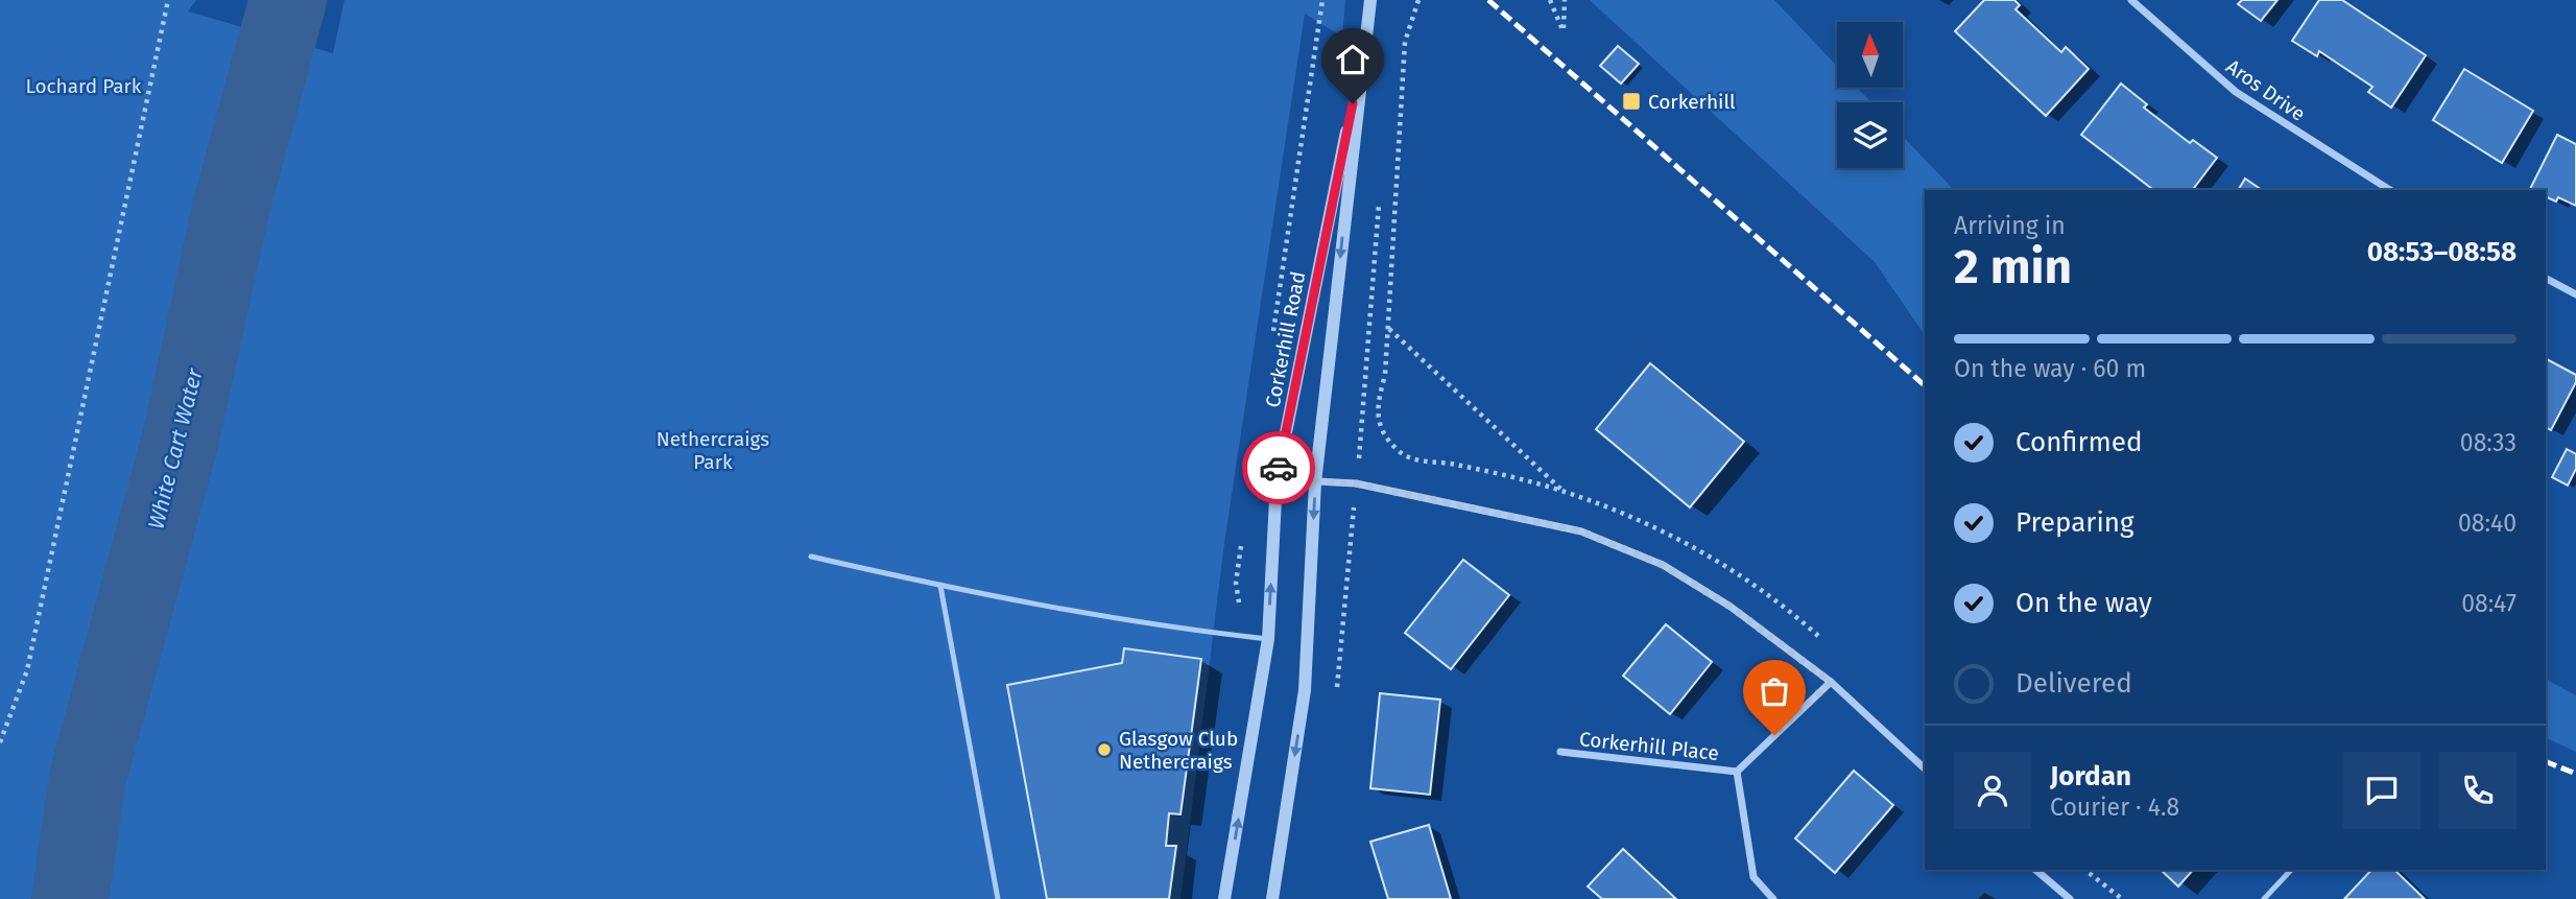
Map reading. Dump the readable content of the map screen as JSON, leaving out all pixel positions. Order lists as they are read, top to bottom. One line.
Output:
{"streets":{"street":["Aros Drive","Corkerhill Road","Corkerhill Place"]},"water":["White Cart Water"],"parks":["Lochard Park","Nethercraigs Park"],"places":{"transit":["Corkerhill"],"other":["Glasgow Club Nethercraigs"]},"north":"top","page":{"heading":["2 min","Arriving in","08:53–08:58"],"panel":["Jordan","Courier · 4.8"],"bar":"On the way · 60 m","list":[["Confirmed","08:33"],["Preparing","08:40"],["On the way","08:47"],"Delivered"]}}
